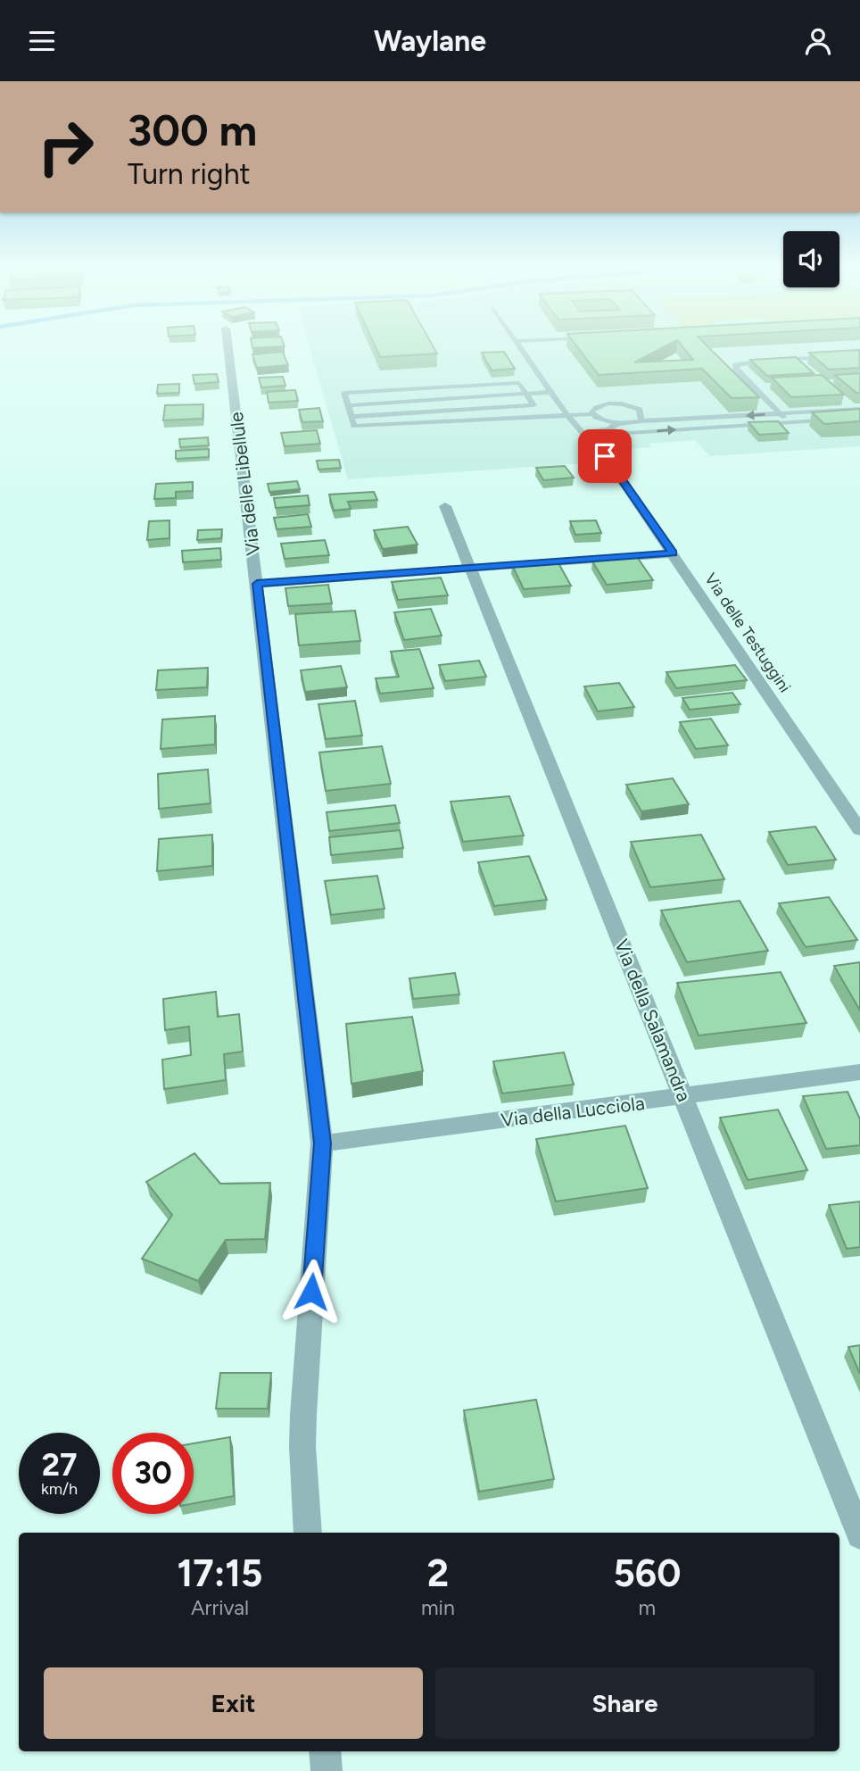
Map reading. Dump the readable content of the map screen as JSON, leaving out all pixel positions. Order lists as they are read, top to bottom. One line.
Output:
{"streets":{"street":["Via delle Libellule","Via delle Testuggini","Via della Salamandra","Via della Lucciola"]},"crossings":[["Via delle Libellule","Via della Lucciola"],["Via della Salamandra","Via della Lucciola"]],"page":{"header":"Waylane","turn":["300 m","Turn right"],"speed":"27 km/h","limit":"30","eta":["17:15","Arrival","2","min","560","m"],"buttons":["Exit","Share"]}}
